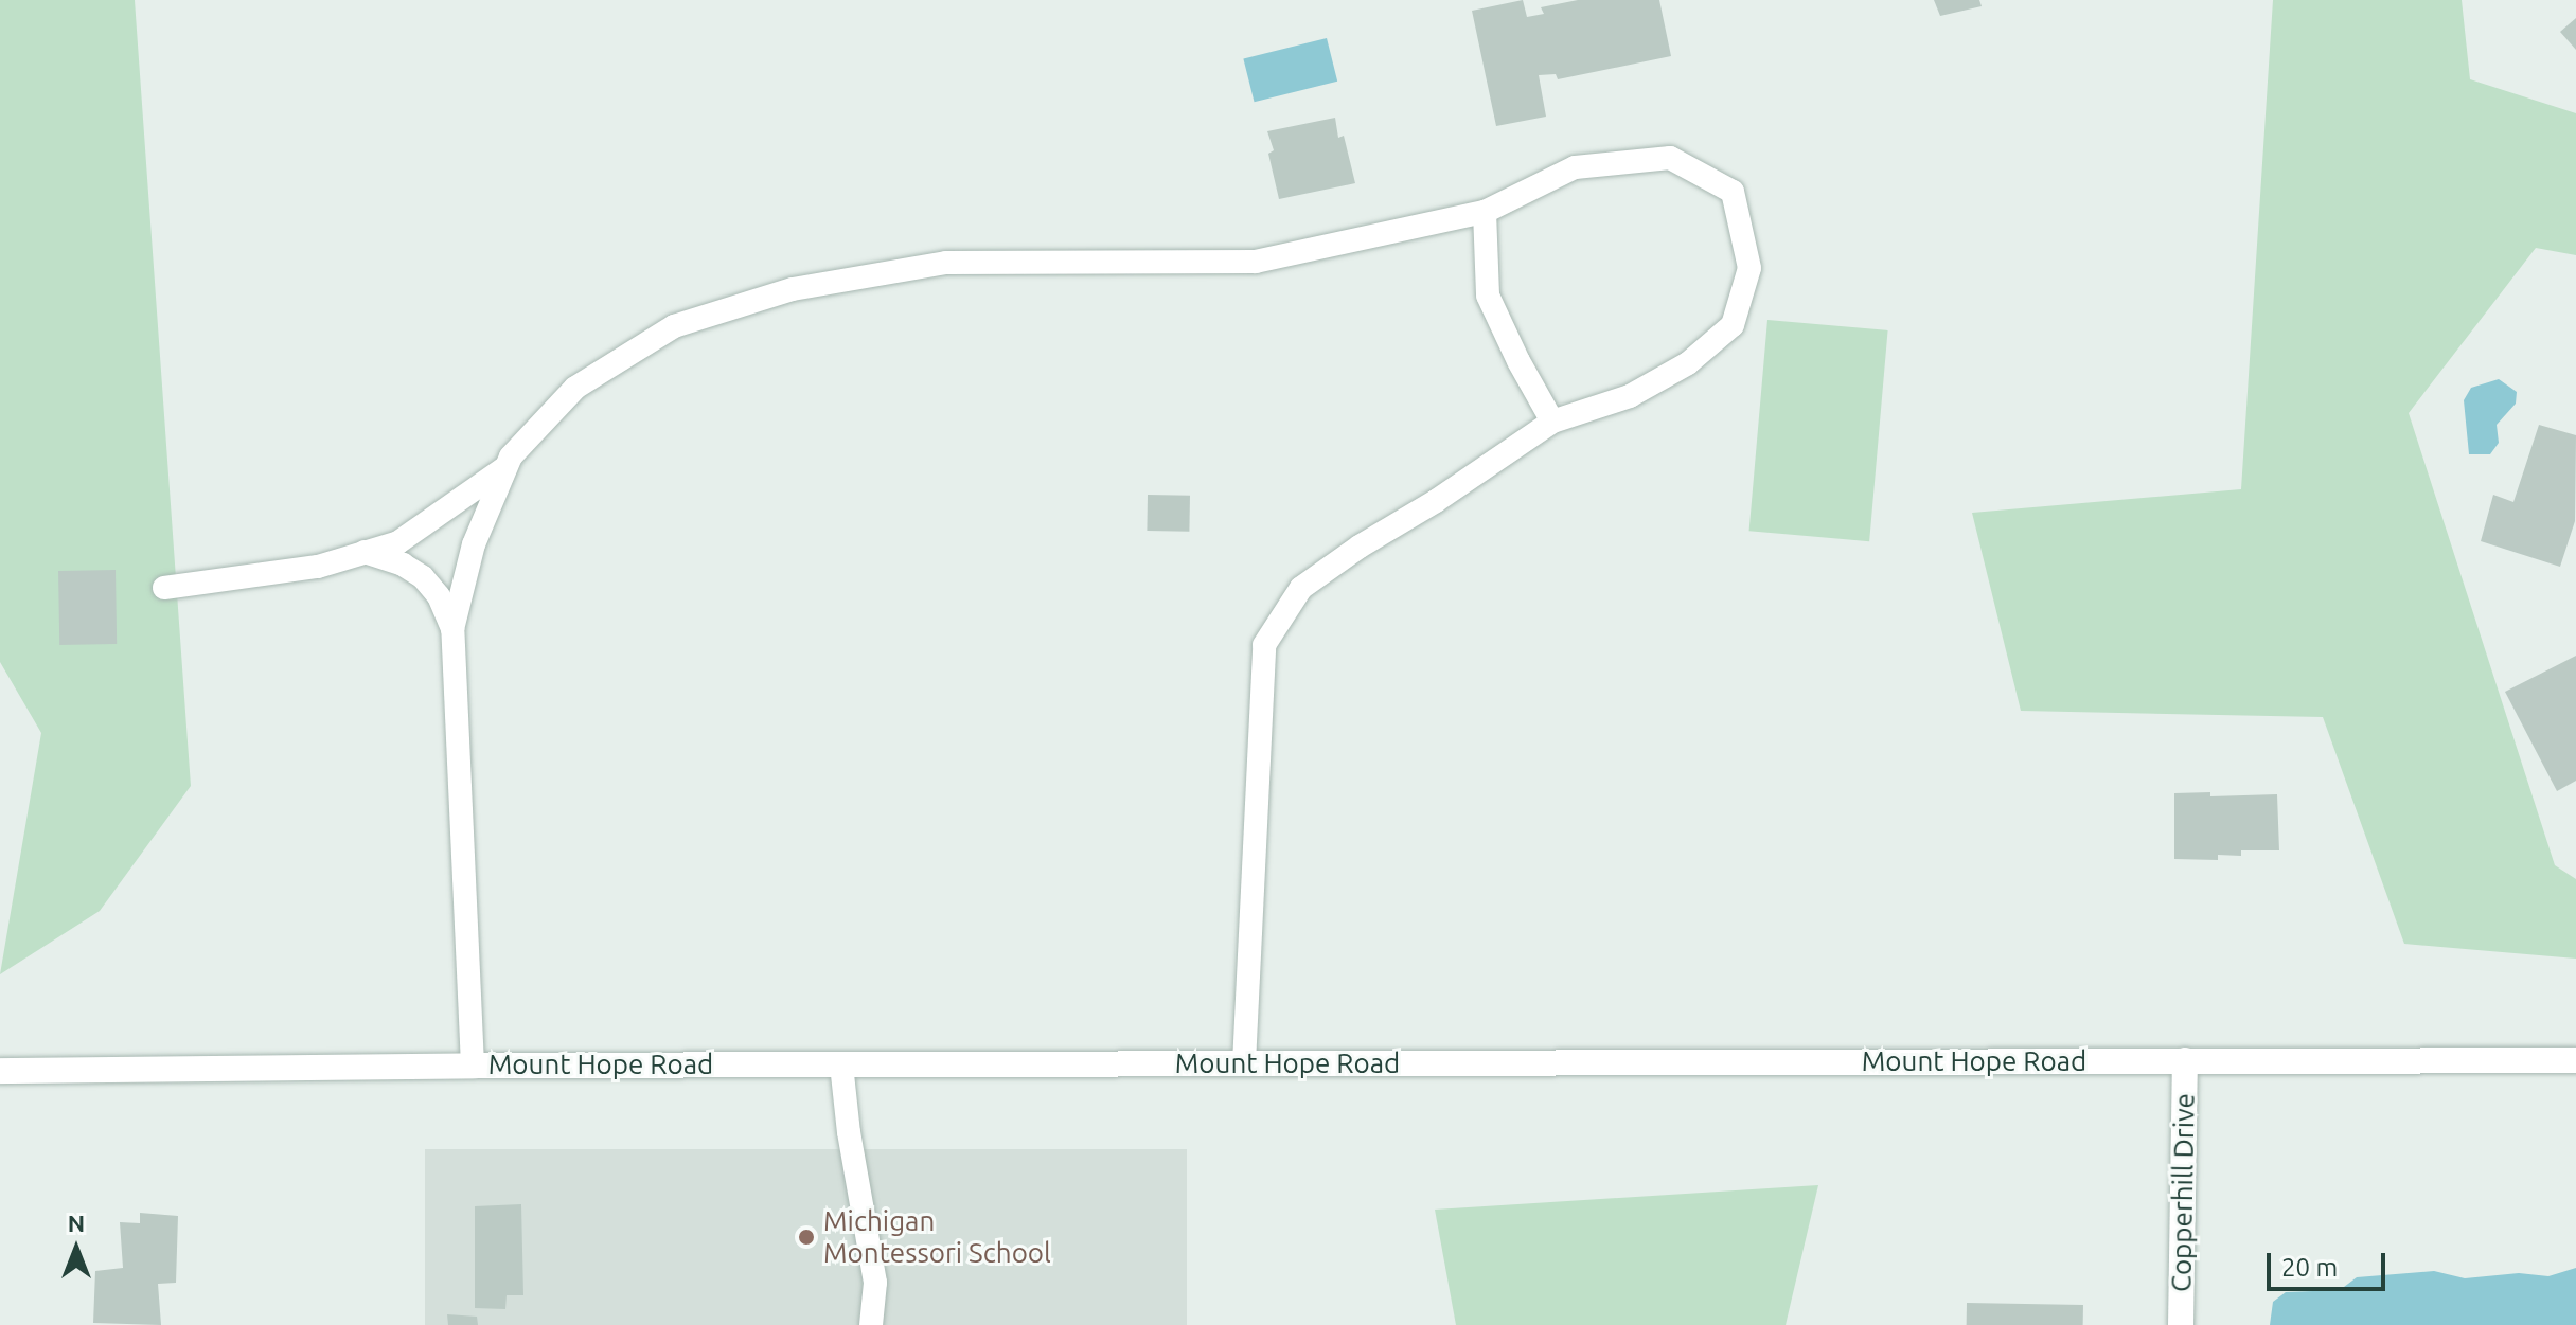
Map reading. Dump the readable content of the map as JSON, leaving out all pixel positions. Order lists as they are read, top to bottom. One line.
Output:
{"streets":{"street":["Mount Hope Road","Copperhill Drive"]},"crossings":[["Mount Hope Road","Copperhill Drive"]],"places":["Michigan Montessori School"],"scale_bar":"20 m","north":"top"}
